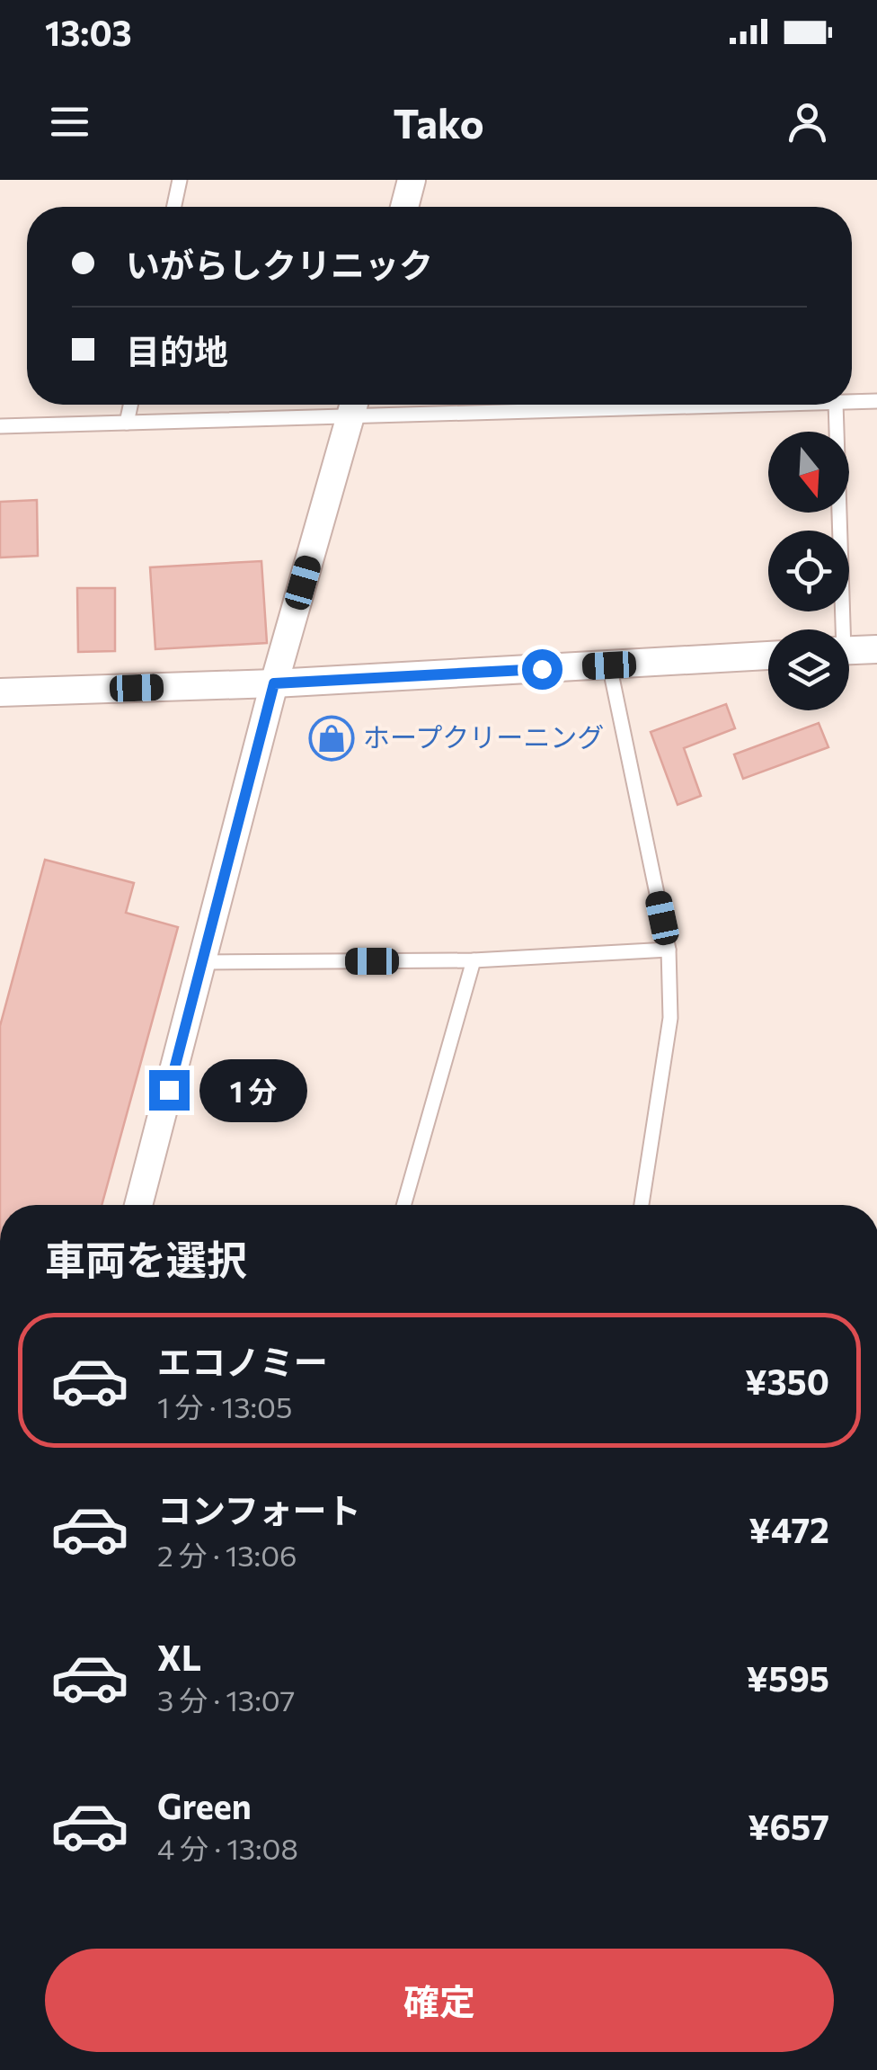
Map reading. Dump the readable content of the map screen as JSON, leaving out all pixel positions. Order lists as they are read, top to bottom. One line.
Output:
{"places":{"shop":["ホープクリーニング"]},"north":"bottom","page":{"status":"13:03","header":"Tako","banner":["いがらしクリニック","目的地"],"bubble":"1 分","heading":"車両を選択","list":[{"name":"エコノミー","note":"1 分 · 13:05","value":"¥350"},{"name":"コンフォート","note":"2 分 · 13:06","value":"¥472"},{"name":"XL","note":"3 分 · 13:07","value":"¥595"},{"name":"Green","note":"4 分 · 13:08","value":"¥657"}],"buttons":"確定"}}
